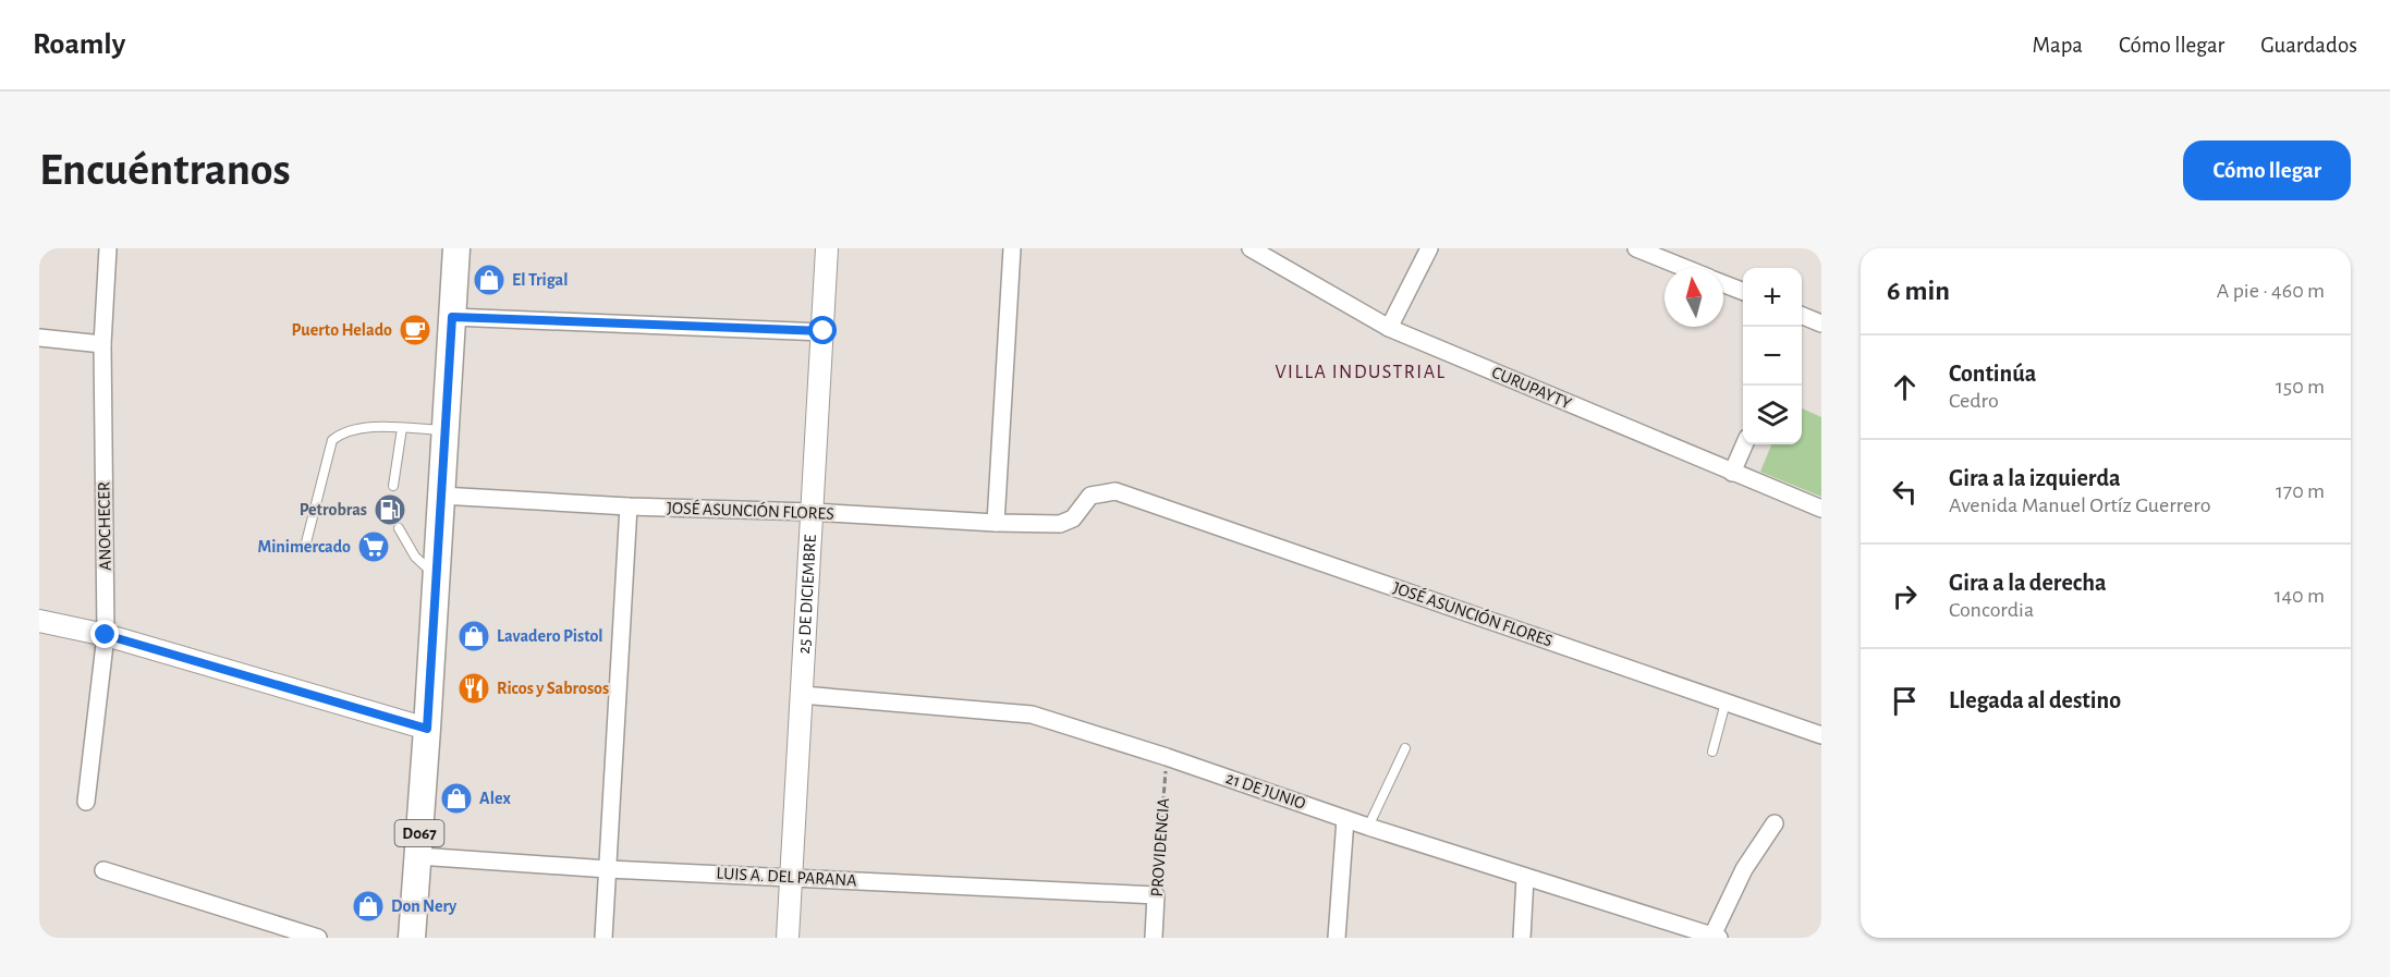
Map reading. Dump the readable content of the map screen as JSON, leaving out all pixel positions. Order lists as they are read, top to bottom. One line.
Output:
{"streets":{"main road":["D067"],"street":["CURUPAYTY","JOSÉ ASUNCIÓN FLORES","ANOCHECER","25 DE DICIEMBRE","21 DE JUNIO","PROVIDENCIA","LUIS A. DEL PARANA"]},"crossings":[["JOSÉ ASUNCIÓN FLORES","25 DE DICIEMBRE"],["JOSÉ ASUNCIÓN FLORES","D067"],["25 DE DICIEMBRE","21 DE JUNIO"],["25 DE DICIEMBRE","LUIS A. DEL PARANA"],["21 DE JUNIO","PROVIDENCIA"],["D067","LUIS A. DEL PARANA"],["PROVIDENCIA","LUIS A. DEL PARANA"]],"districts":["VILLA INDUSTRIAL"],"places":{"shop":["El Trigal","Lavadero Pistol","Alex","Don Nery"],"cafe":["Puerto Helado"],"fuel station":["Petrobras"],"supermarket":["Minimercado"],"restaurant":["Ricos y Sabrosos"]},"north":"top","page":{"header":"Roamly","nav":["Mapa","Cómo llegar","Guardados"],"buttons":"Cómo llegar","title":"Encuéntranos","heading":["6 min","A pie · 460 m"],"map_buttons":["+","−"],"list":[["Continúa","Cedro","150 m"],["Gira a la izquierda","Avenida Manuel Ortíz Guerrero","170 m"],["Gira a la derecha","Concordia","140 m"],"Llegada al destino"]}}
